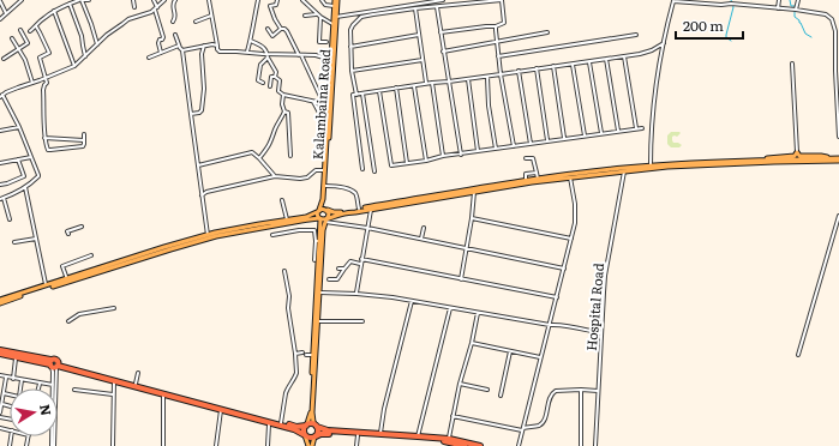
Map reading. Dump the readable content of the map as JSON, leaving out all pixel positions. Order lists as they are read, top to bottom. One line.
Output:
{"streets":{"main road":["Kalambaina Road"],"street":["Hospital Road"]},"scale_bar":"200 m","north":"right"}
